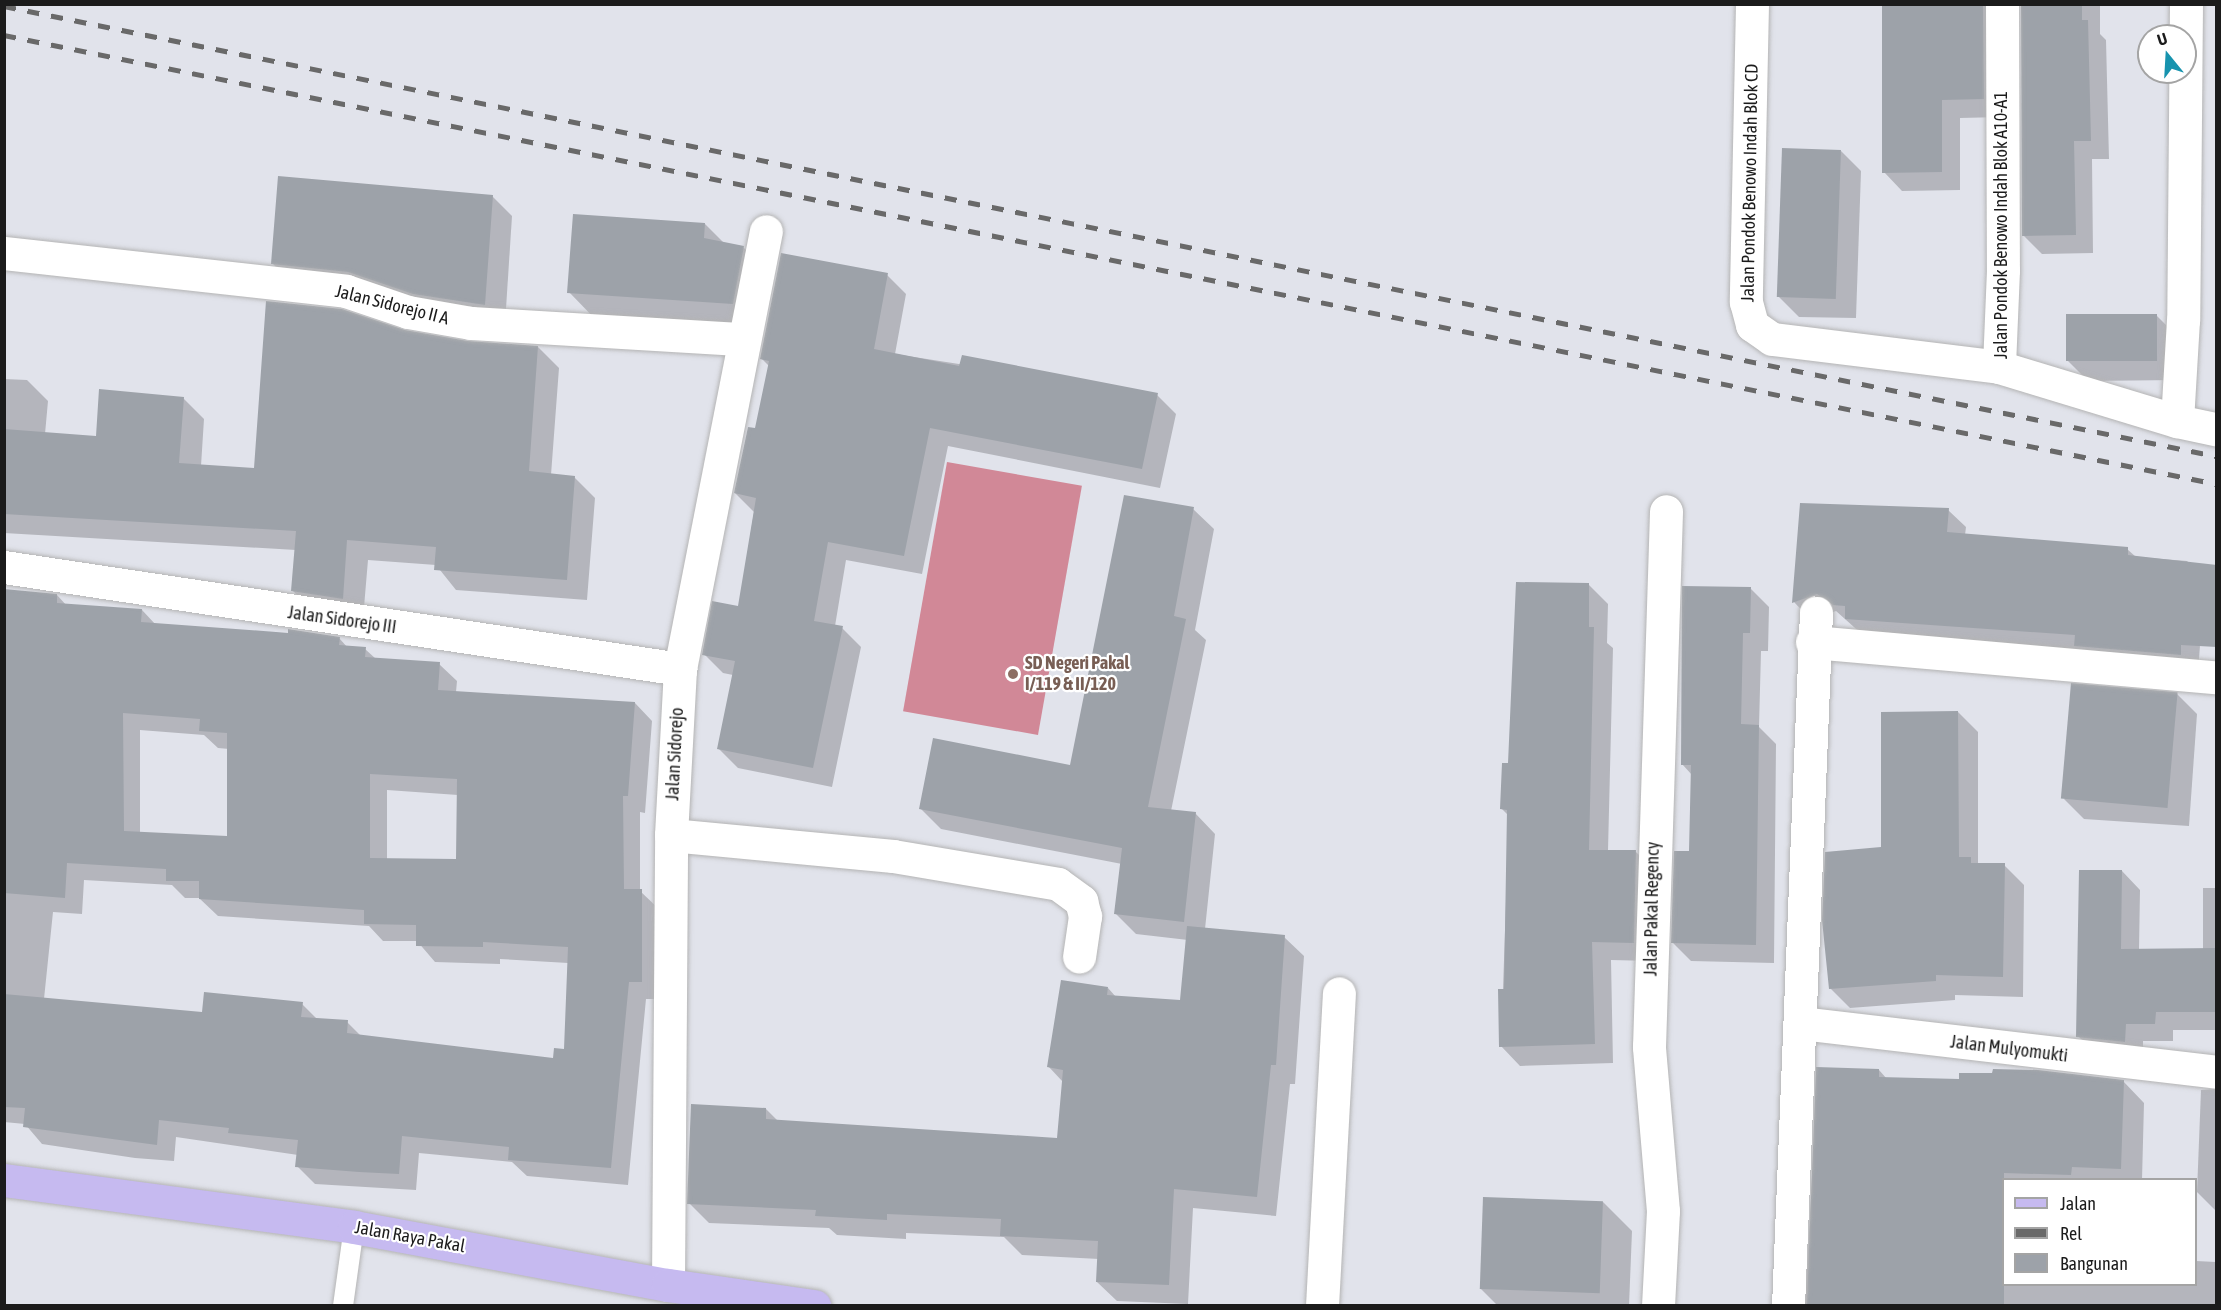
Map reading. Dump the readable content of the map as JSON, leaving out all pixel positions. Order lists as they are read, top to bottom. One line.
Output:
{"streets":{"main road":["Jalan Raya Pakal"],"street":["Jalan Pondok Benowo Indah Blok CD","Jalan Pondok Benowo Indah Blok A10-A1","Jalan Sidorejo II A","Jalan Sidorejo III","Jalan Sidorejo","Jalan Pakal Regency","Jalan Mulyomukti"]},"crossings":[["Jalan Pondok Benowo Indah Blok CD","Jalan Pondok Benowo Indah Blok A10-A1"],["Jalan Sidorejo II A","Jalan Sidorejo"],["Jalan Sidorejo III","Jalan Sidorejo"],["Jalan Sidorejo","Jalan Raya Pakal"]],"places":["SD Negeri Pakal I/119 & II/120"],"legend":["Jalan","Rel","Bangunan"],"north":"top"}
